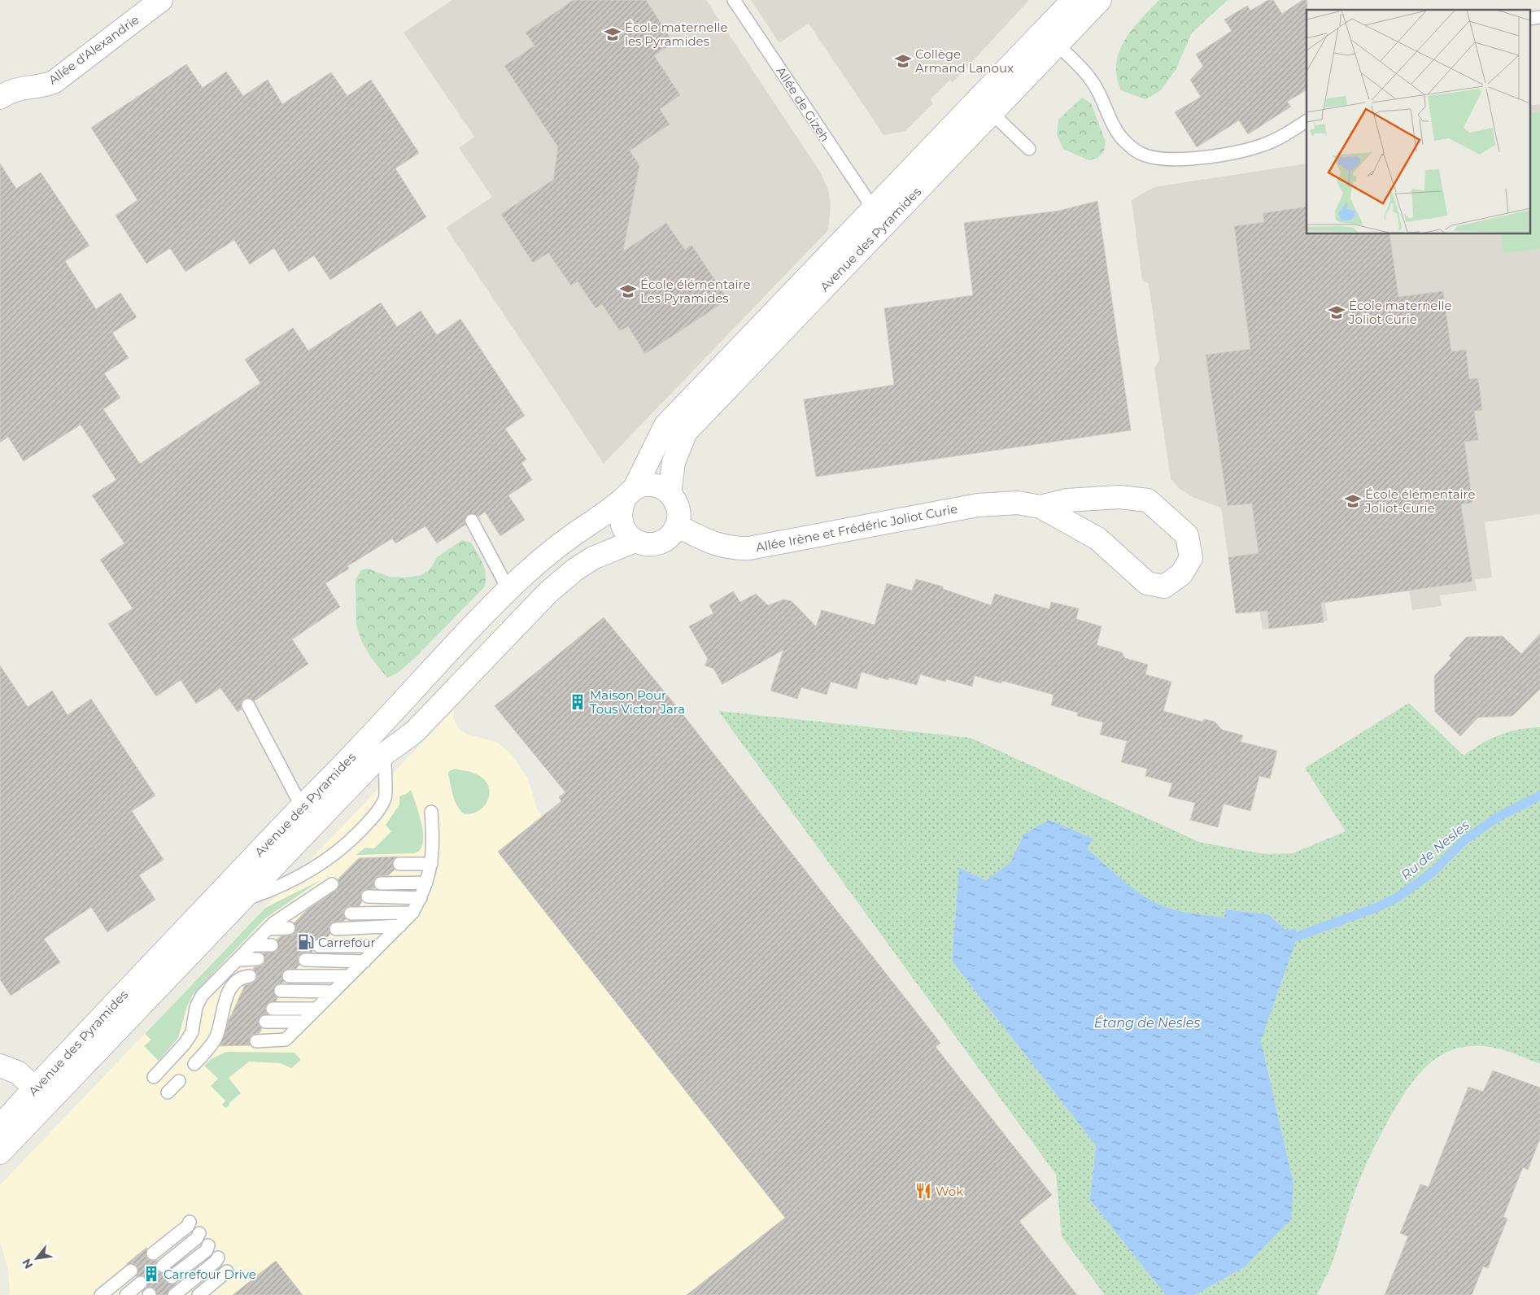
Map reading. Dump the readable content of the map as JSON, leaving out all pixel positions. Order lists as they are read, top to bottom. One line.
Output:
{"streets":{"main road":["Allée d'Alexandrie","Avenue des Pyramides","Allée Irène et Frédéric Joliot Curie"],"lane":["Allée de Gizeh"]},"crossings":[["Allée de Gizeh","Avenue des Pyramides"],["Avenue des Pyramides","Allée Irène et Frédéric Joliot Curie"]],"water":["Ru de Nesles","Étang de Nesles"],"places":{"school or university":["École maternelle les Pyramides","Collège Armand Lanoux","École élémentaire Les Pyramides","École maternelle Joliot Curie","École élémentaire Joliot-Curie"],"building":["Maison Pour Tous Victor Jara","Carrefour Drive"],"fuel station":["Carrefour"],"restaurant":["Wok"]},"north":"bottom left"}
